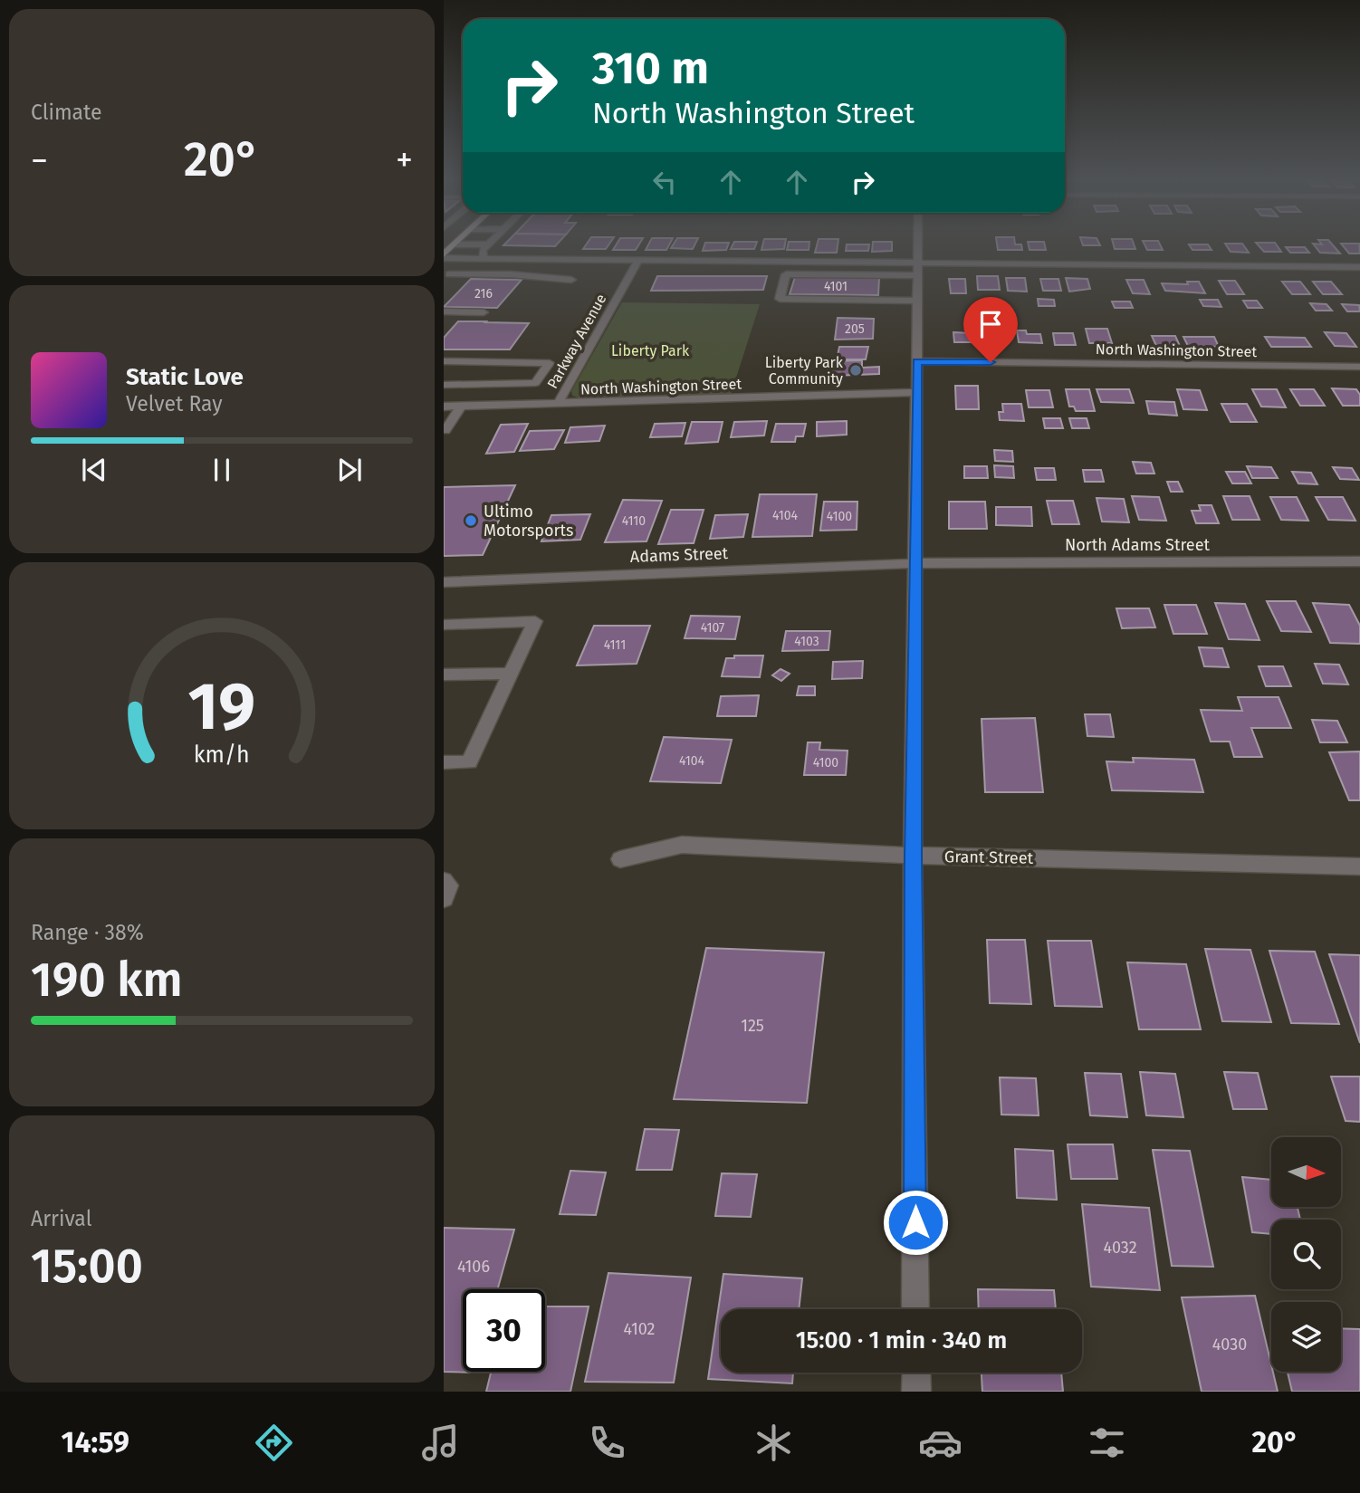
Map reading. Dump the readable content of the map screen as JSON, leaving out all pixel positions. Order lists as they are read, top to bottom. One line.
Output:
{"streets":{"street":["Parkway Avenue","North Washington Street","North Adams Street","Adams Street","Grant Street"]},"crossings":[["Parkway Avenue","North Washington Street"],["North Adams Street","Adams Street"]],"parks":["Liberty Park"],"places":["Liberty Park Community","Ultimo Motorsports"],"house_numbers":["4101","216","205","4104","4100","4110","4107","4103","4111","4104","4100","125","4032","4106","4102","4030"],"north":"right","page":{"tile":["Climate",["Range · 38%","190 km"],["Arrival","15:00"]],"turn":["310 m","North Washington Street"],"heat":["−","20°","+"],"song":["Static Love","Velvet Ray"],"limit":"30","trip":"15:00 · 1 min · 340 m","tabs":["14:59","20°"],"gauge":["19","km/h"]}}
